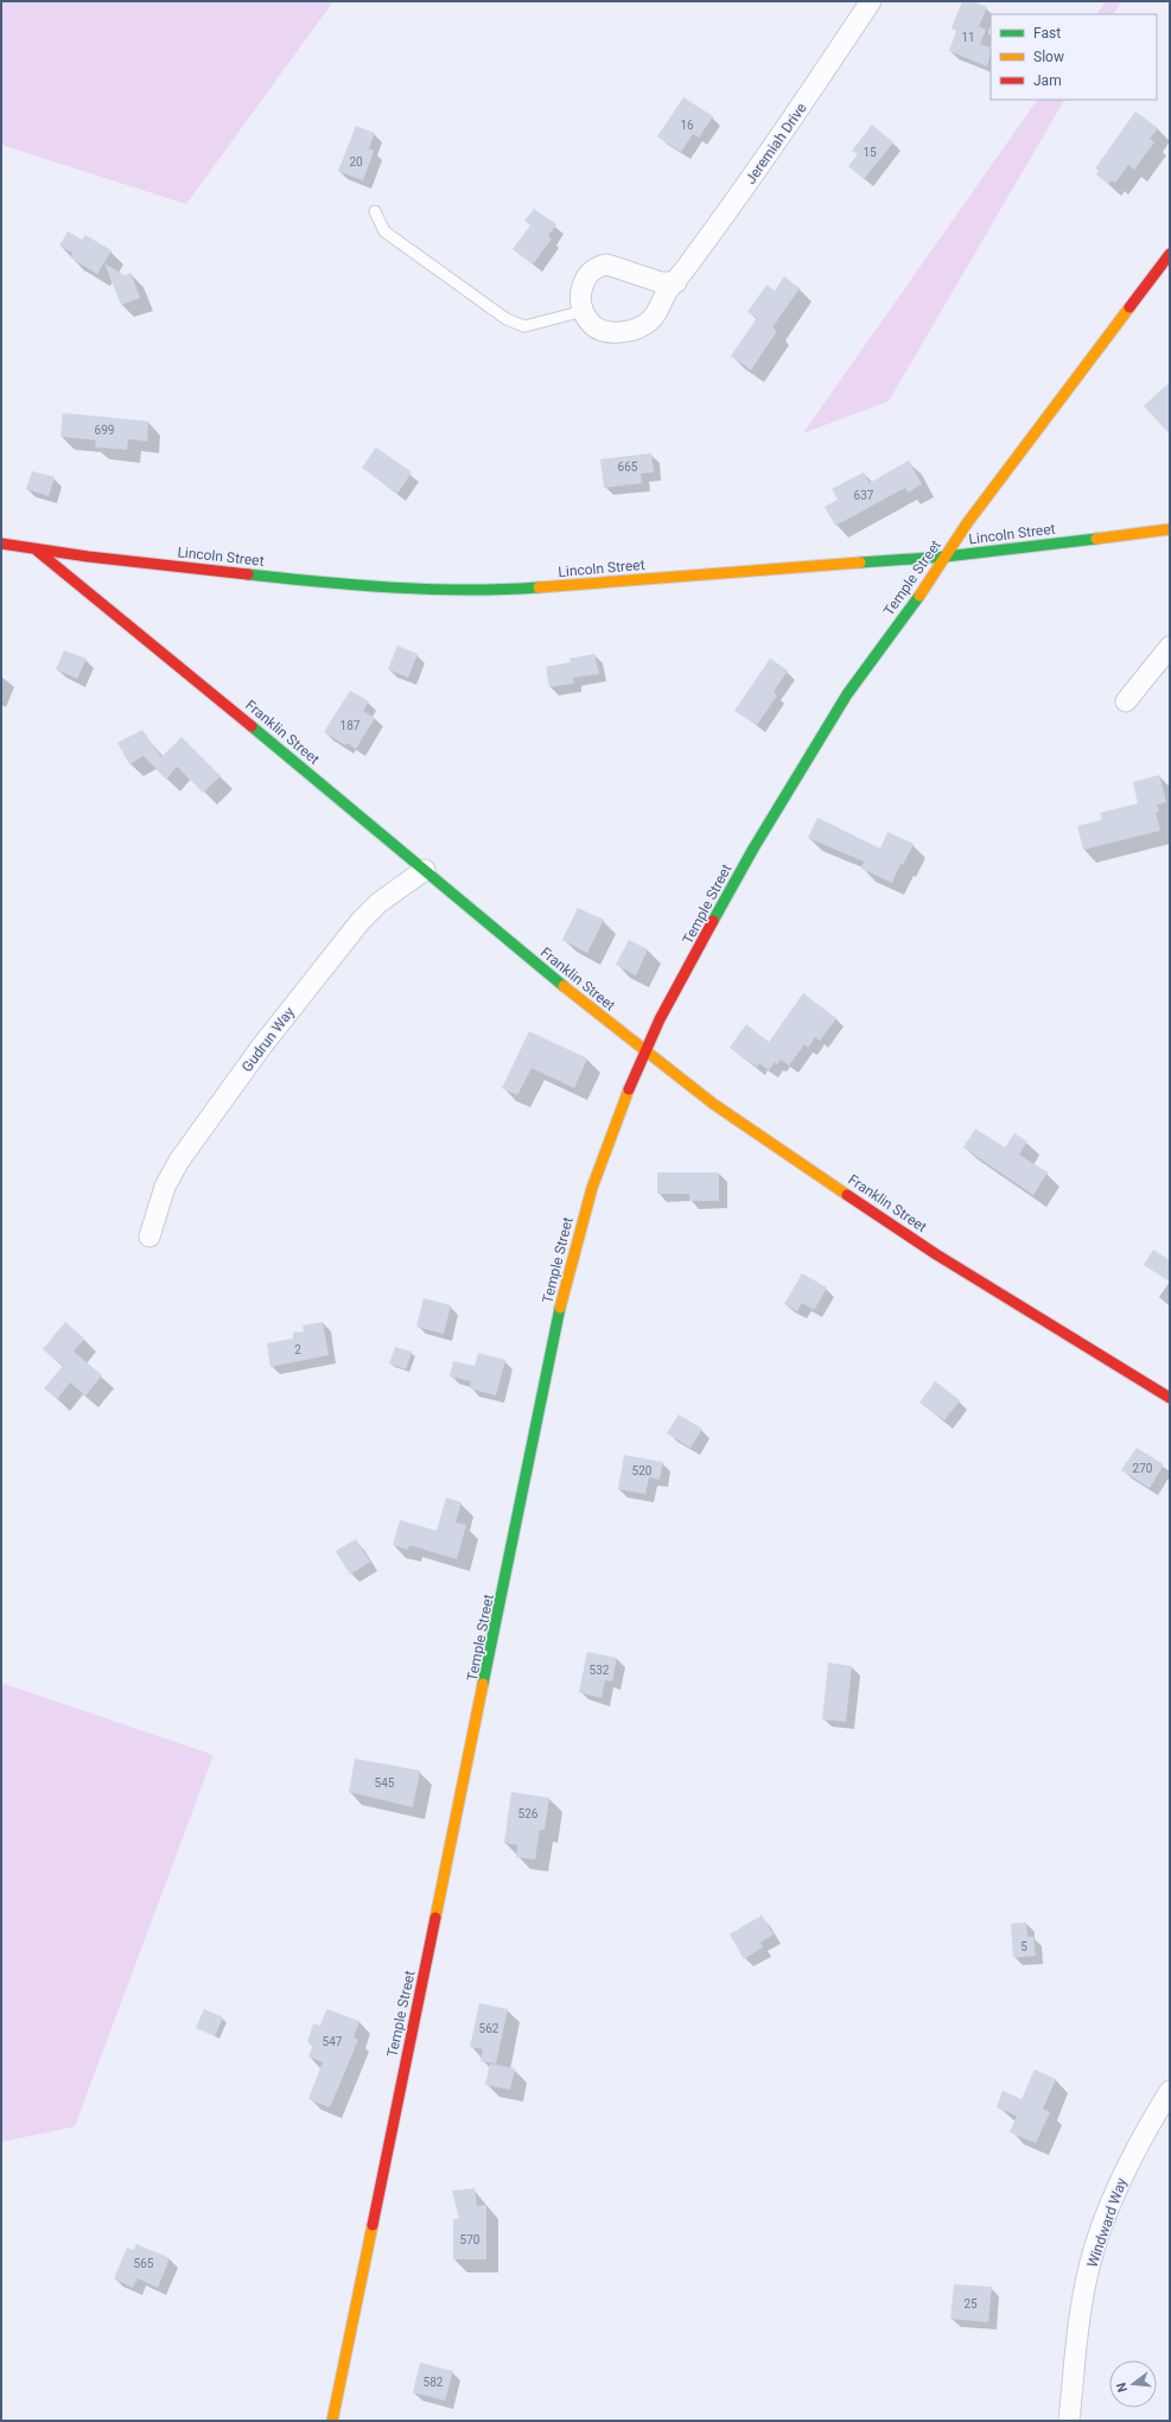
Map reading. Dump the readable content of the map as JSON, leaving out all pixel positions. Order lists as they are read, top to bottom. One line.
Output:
{"streets":{"main road":["Lincoln Street","Temple Street","Franklin Street"],"street":["Jeremiah Drive","Gudrun Way","Windward Way"]},"crossings":[["Lincoln Street","Temple Street"],["Lincoln Street","Franklin Street"],["Temple Street","Franklin Street"],["Franklin Street","Gudrun Way"]],"house_numbers":["11","16","15","20","699","665","637","187","2","270","520","532","545","526","5","562","547","570","565","25","582"],"legend":["Fast","Slow","Jam"],"north":"left"}
